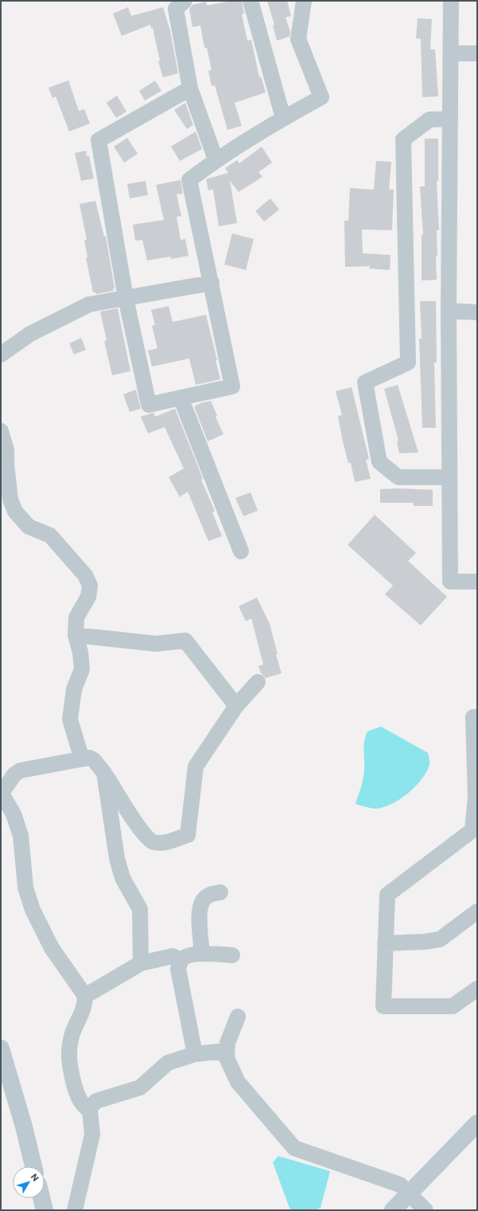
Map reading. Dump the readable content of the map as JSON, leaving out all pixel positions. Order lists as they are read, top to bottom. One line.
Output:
{"north":"top right"}
